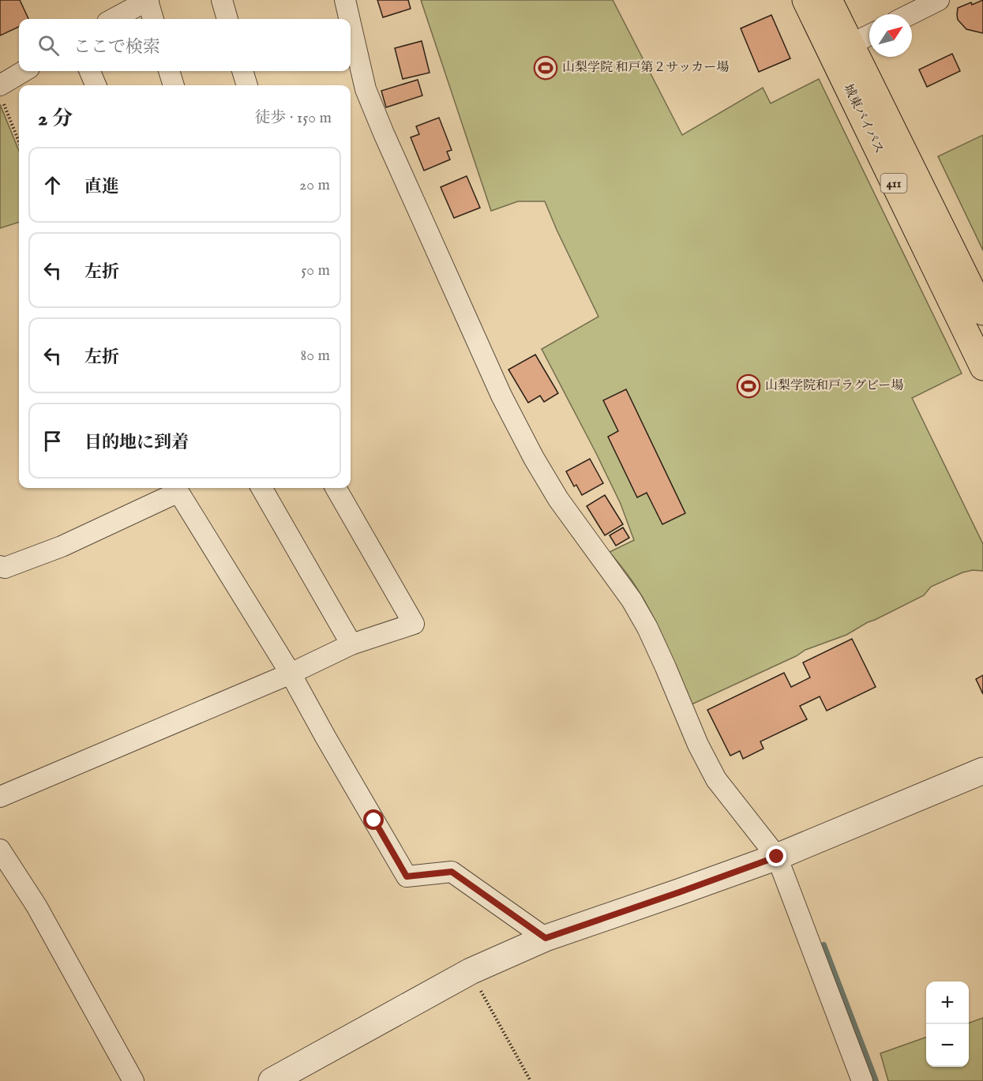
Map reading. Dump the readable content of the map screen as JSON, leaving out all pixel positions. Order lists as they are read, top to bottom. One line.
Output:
{"streets":{"highway":["城東バイパス","411"]},"places":{"sports":["山梨学院 和戸第２サッカー場","山梨学院和戸ラグビー場"]},"north":"top right","page":{"search":"ここで検索","heading":["2 分","徒歩 · 150 m"],"list":[["直進","20 m"],["左折","50 m"],["左折","80 m"],"目的地に到着"],"map_buttons":["+","−"]}}
